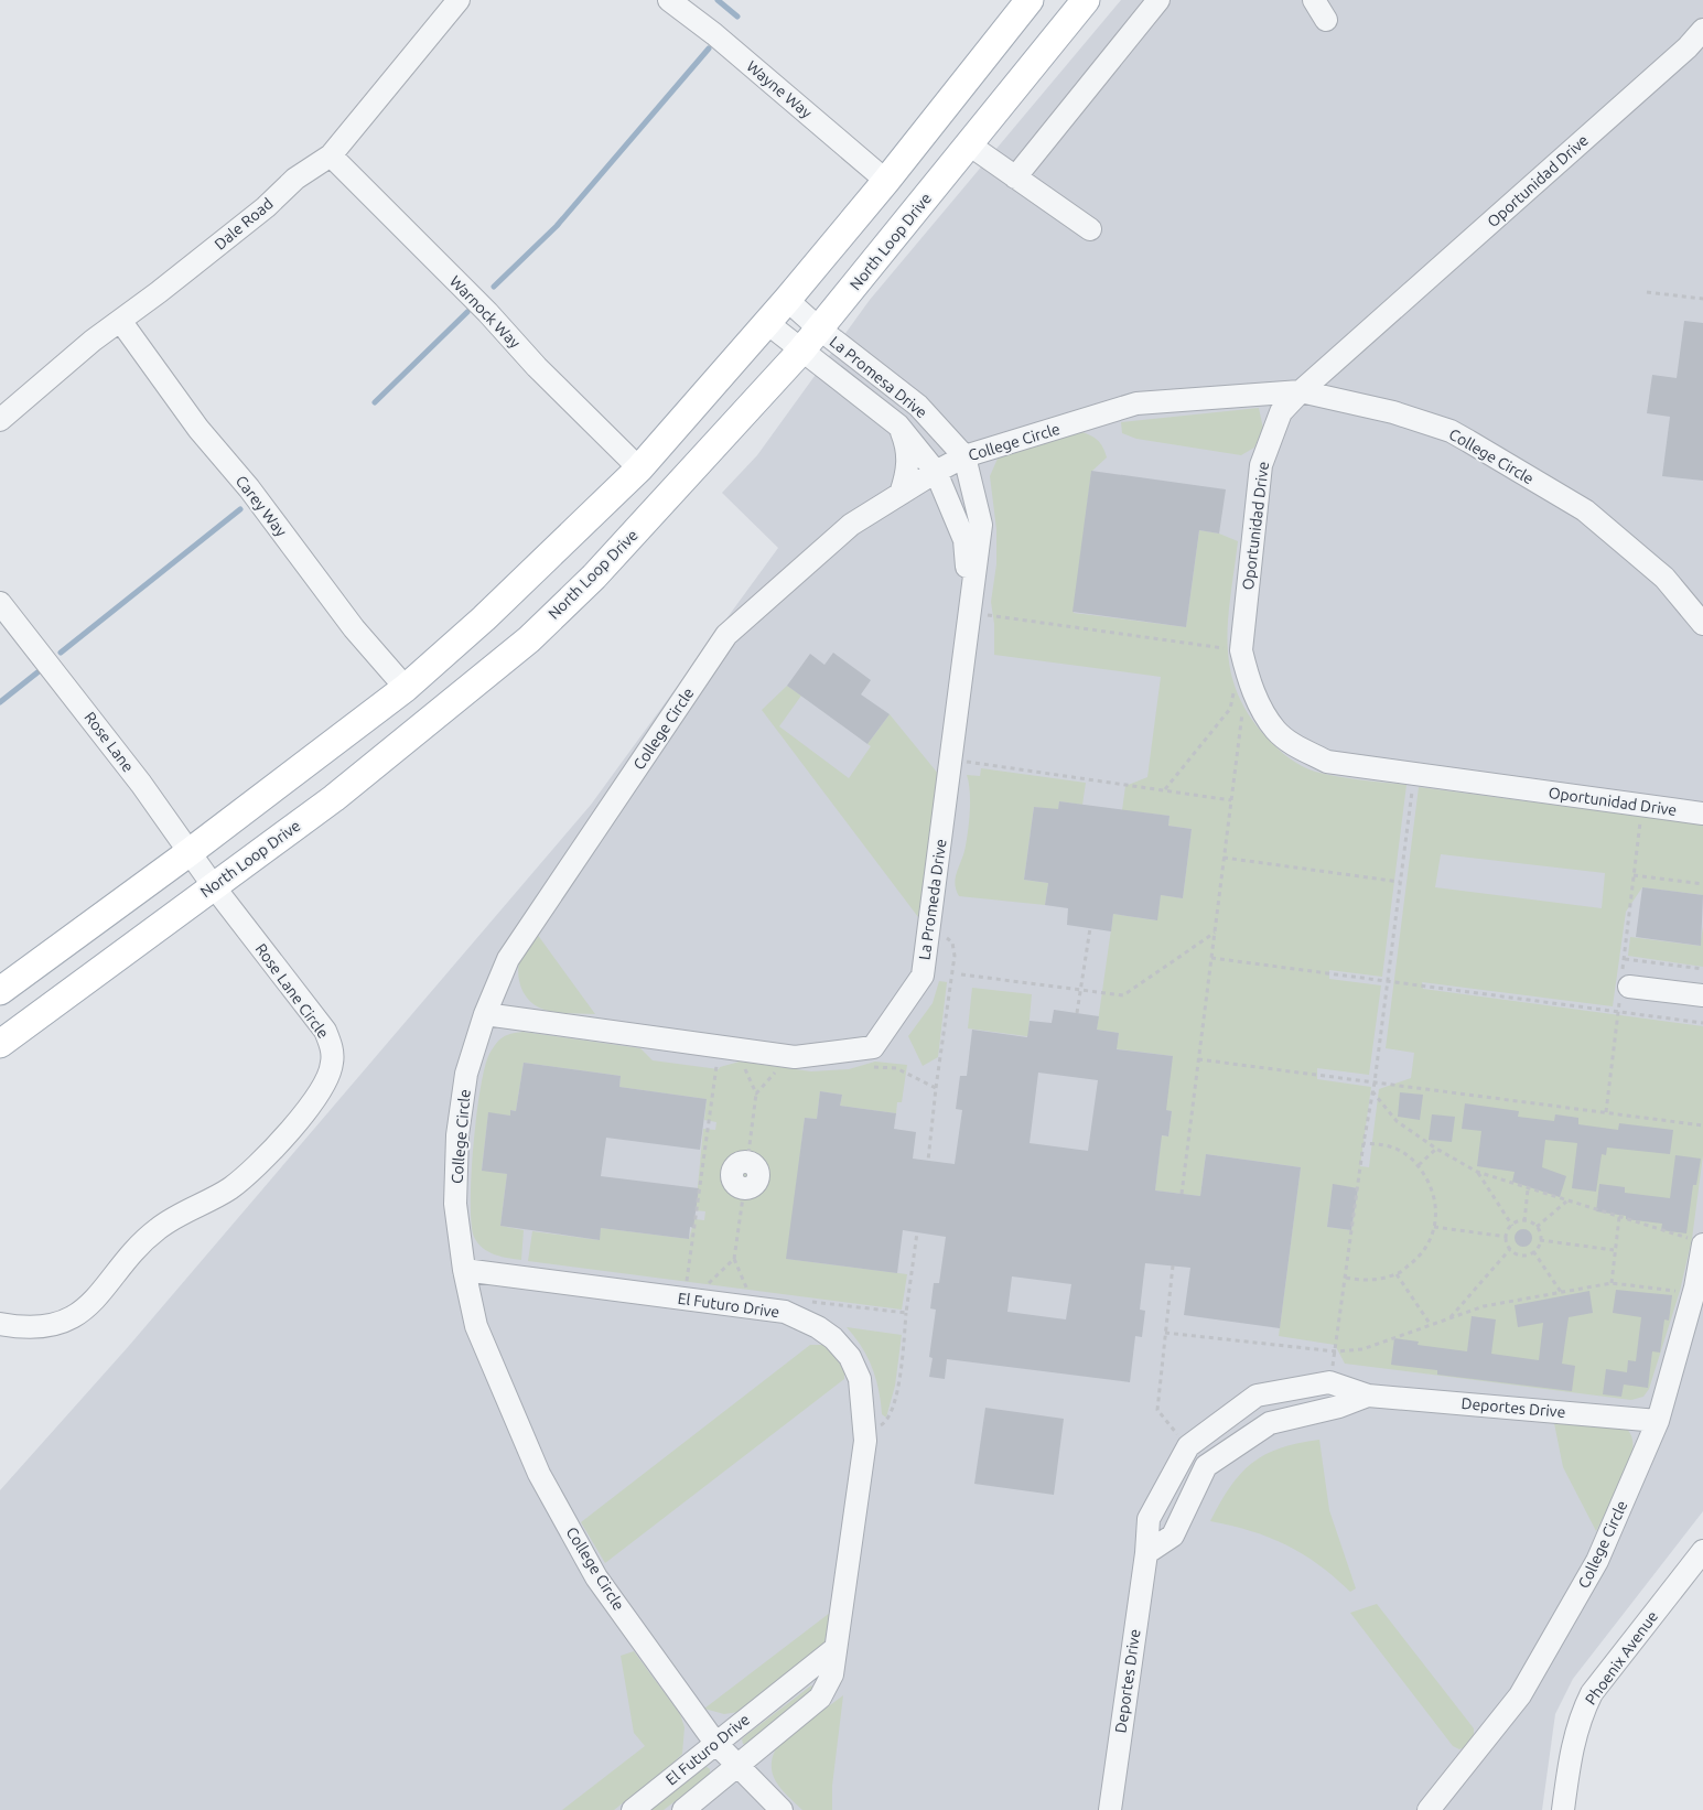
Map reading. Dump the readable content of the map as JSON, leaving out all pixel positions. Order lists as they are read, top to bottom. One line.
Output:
{"streets":{"main road":["North Loop Drive"],"street":["Wayne Way","Oportunidad Drive","Dale Road","Warnock Way","La Promesa Drive","College Circle","Carey Way","Rose Lane","La Promeda Drive","Rose Lane Circle","El Futuro Drive","Deportes Drive","Phoenix Avenue"]},"crossings":[["Oportunidad Drive","College Circle"],["Dale Road","Warnock Way"],["Dale Road","Carey Way"],["North Loop Drive","La Promesa Drive"],["North Loop Drive","Rose Lane"],["North Loop Drive","Rose Lane Circle"],["La Promesa Drive","College Circle"],["La Promesa Drive","La Promeda Drive"],["College Circle","La Promeda Drive"],["College Circle","El Futuro Drive"],["College Circle","Deportes Drive"],["Rose Lane","Rose Lane Circle"]]}
